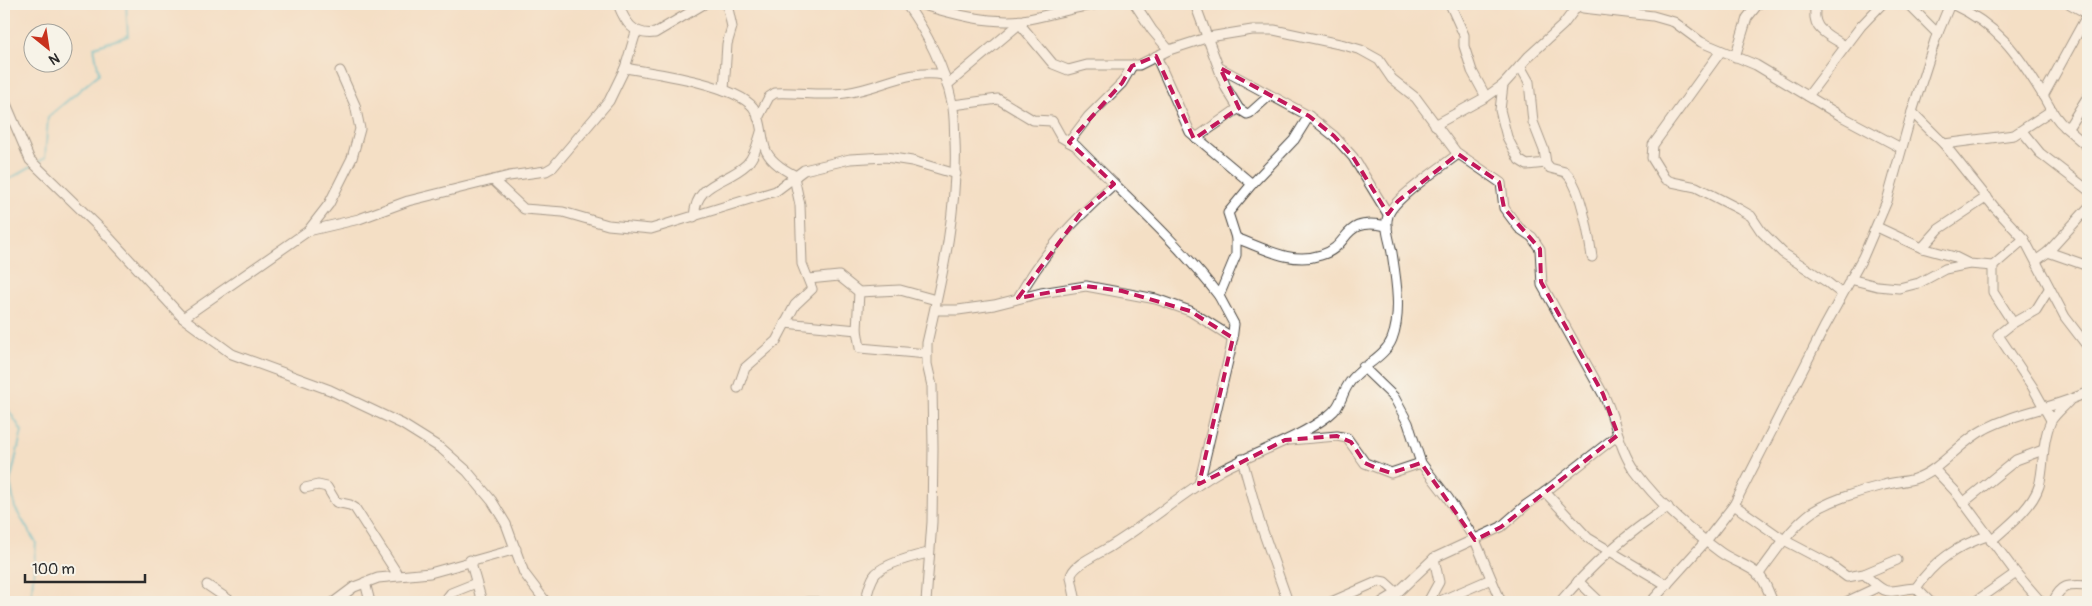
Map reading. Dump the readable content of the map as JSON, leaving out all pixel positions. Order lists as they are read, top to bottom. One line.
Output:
{"scale_bar":"100 m","north":"bottom right"}
